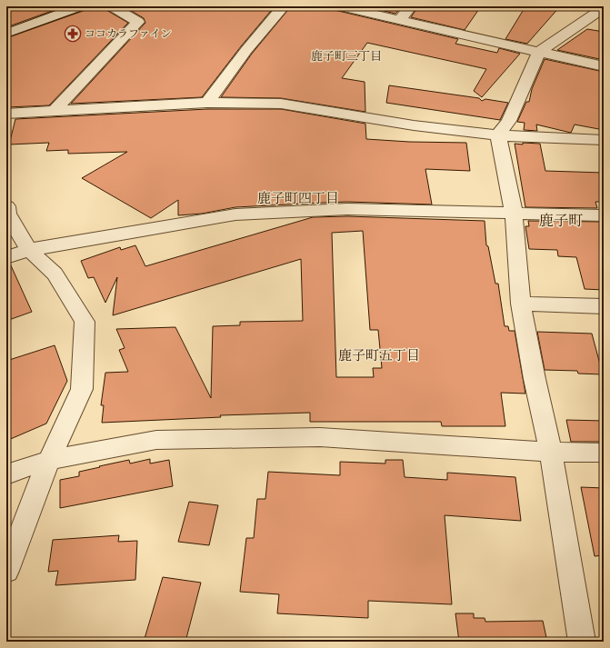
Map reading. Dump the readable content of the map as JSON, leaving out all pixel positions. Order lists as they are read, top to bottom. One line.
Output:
{"districts":["鹿子町三丁目","鹿子町四丁目","鹿子町","鹿子町五丁目"],"places":{"pharmacy":["ココカラファイン"]}}
